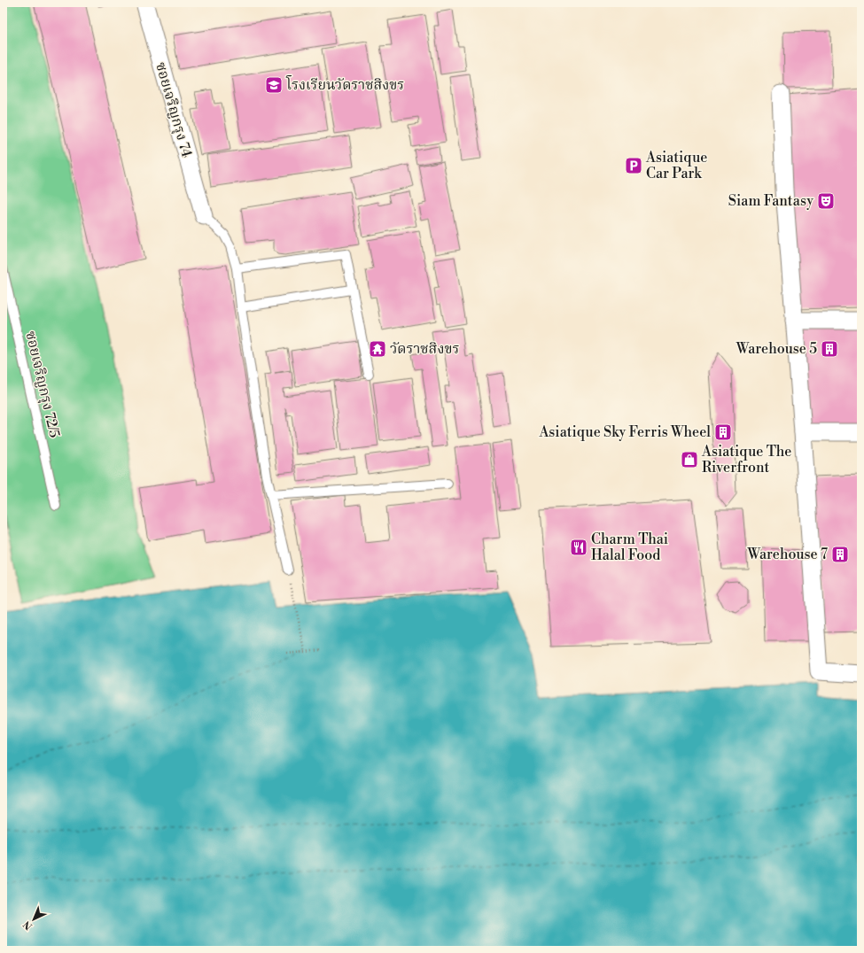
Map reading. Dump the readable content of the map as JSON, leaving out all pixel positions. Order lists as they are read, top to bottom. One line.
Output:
{"streets":{"street":["ซอยเจริญกรุง 74"],"lane":["ซอยเจริญกรุง 72/5"]},"places":{"school or university":["โรงเรียนวัดราชสิงขร"],"parking":["Asiatique Car Park"],"theatre":["Siam Fantasy"],"temple":["วัดราชสิงขร"],"building":["Warehouse 5","Asiatique Sky Ferris Wheel","Warehouse 7"],"shop":["Asiatique The Riverfront"],"restaurant":["Charm Thai Halal Food"]},"north":"bottom left"}
